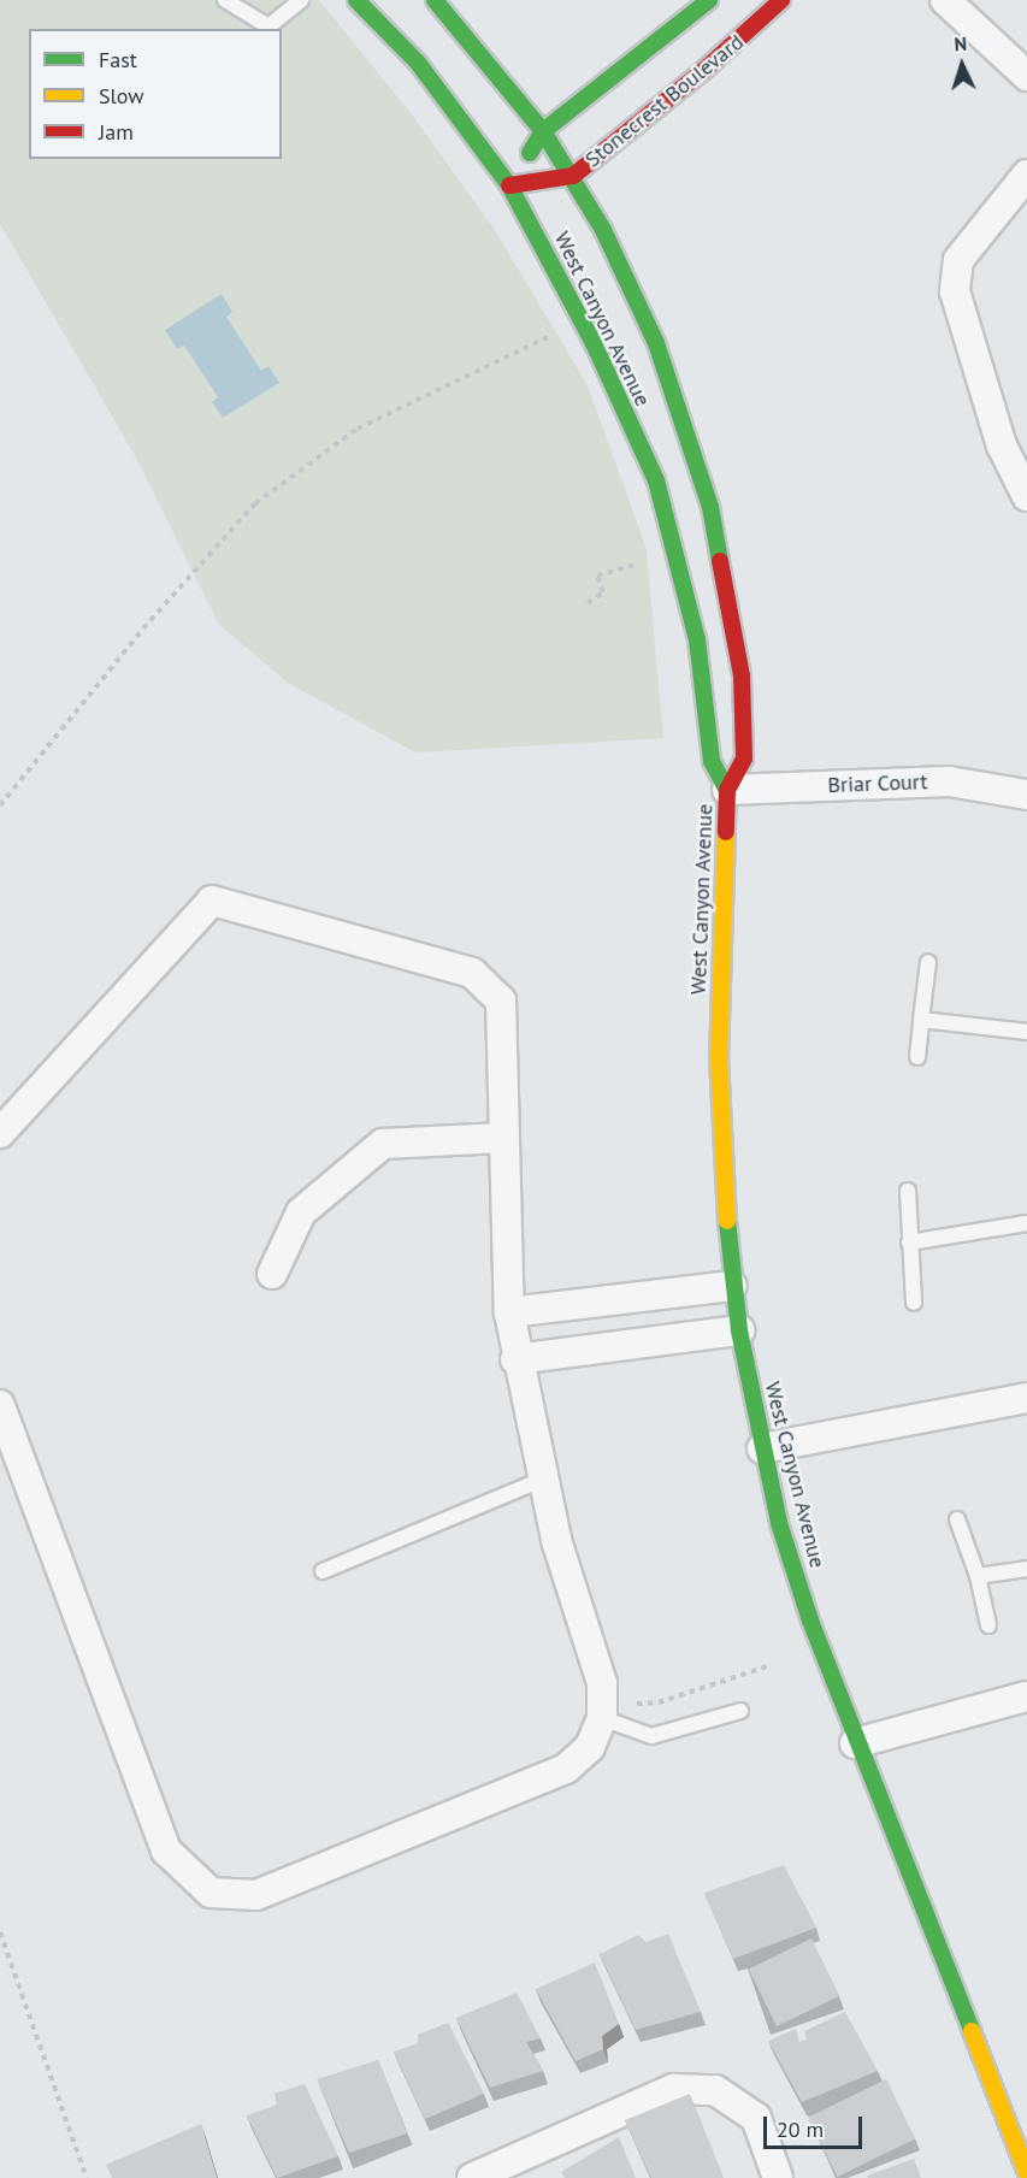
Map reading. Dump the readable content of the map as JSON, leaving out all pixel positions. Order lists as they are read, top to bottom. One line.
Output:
{"streets":{"street":["Stonecrest Boulevard","West Canyon Avenue","Briar Court"]},"crossings":[["Stonecrest Boulevard","West Canyon Avenue"],["West Canyon Avenue","Briar Court"]],"legend":["Fast","Slow","Jam"],"scale_bar":"20 m","north":"top"}
